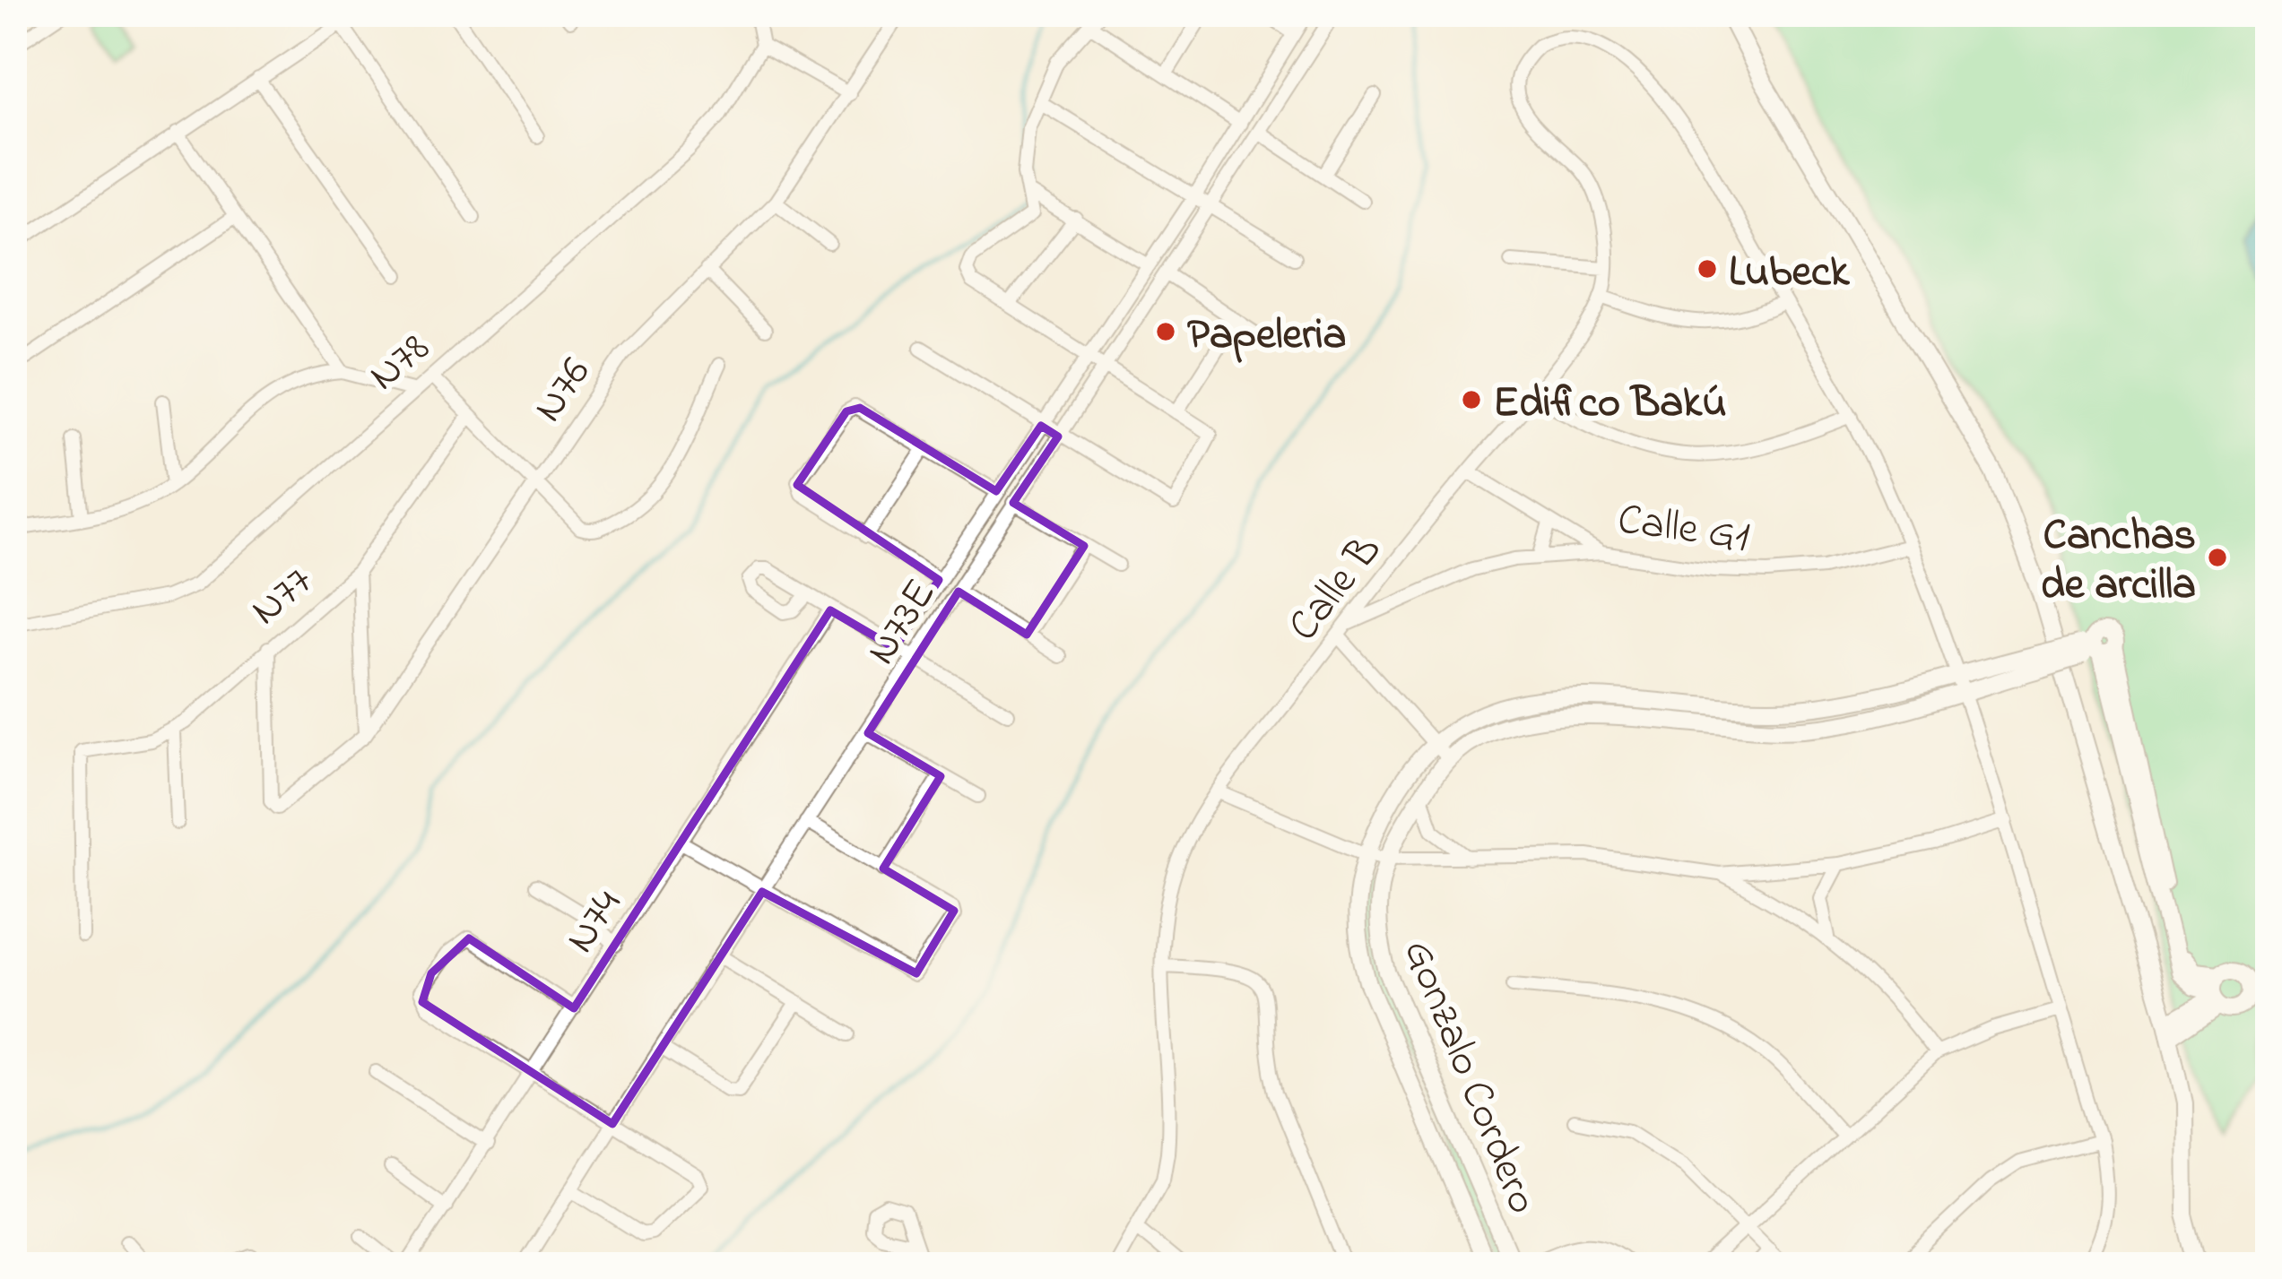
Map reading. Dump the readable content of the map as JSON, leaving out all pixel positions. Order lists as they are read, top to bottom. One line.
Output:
{"streets":{"street":["N78","N76","Calle G1","Calle B","N77","N73E","N74","Gonzalo Cordero"]},"crossings":[["N76","N77"],["Calle G1","Calle B"],["Calle B","Gonzalo Cordero"]],"places":["Lubeck","Papeleria","Edifico Bakú","Canchas de arcilla"]}
